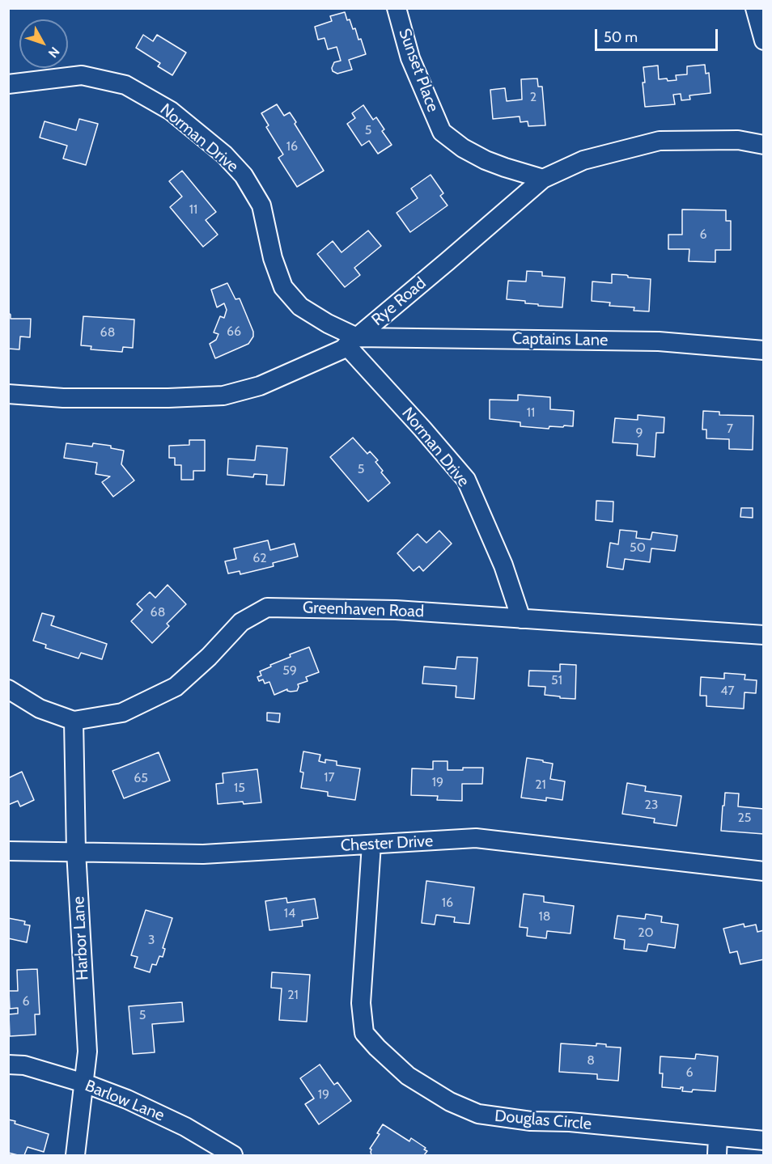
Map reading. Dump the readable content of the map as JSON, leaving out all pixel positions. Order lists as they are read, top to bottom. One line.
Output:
{"streets":{"street":["Sunset Place","Norman Drive","Rye Road","Captains Lane","Greenhaven Road","Chester Drive","Harbor Lane","Barlow Lane","Douglas Circle"]},"crossings":[["Sunset Place","Rye Road"],["Norman Drive","Rye Road"],["Norman Drive","Captains Lane"],["Norman Drive","Greenhaven Road"],["Rye Road","Captains Lane"],["Greenhaven Road","Harbor Lane"],["Chester Drive","Harbor Lane"],["Chester Drive","Douglas Circle"],["Harbor Lane","Barlow Lane"]],"house_numbers":["2","5","16","11","6","66","68","11","7","9","5","50","62","68","59","51","47","17","65","19","21","15","23","25","16","14","18","20","3","21","6","5","8","6","19"],"scale_bar":"50 m","north":"bottom right"}
